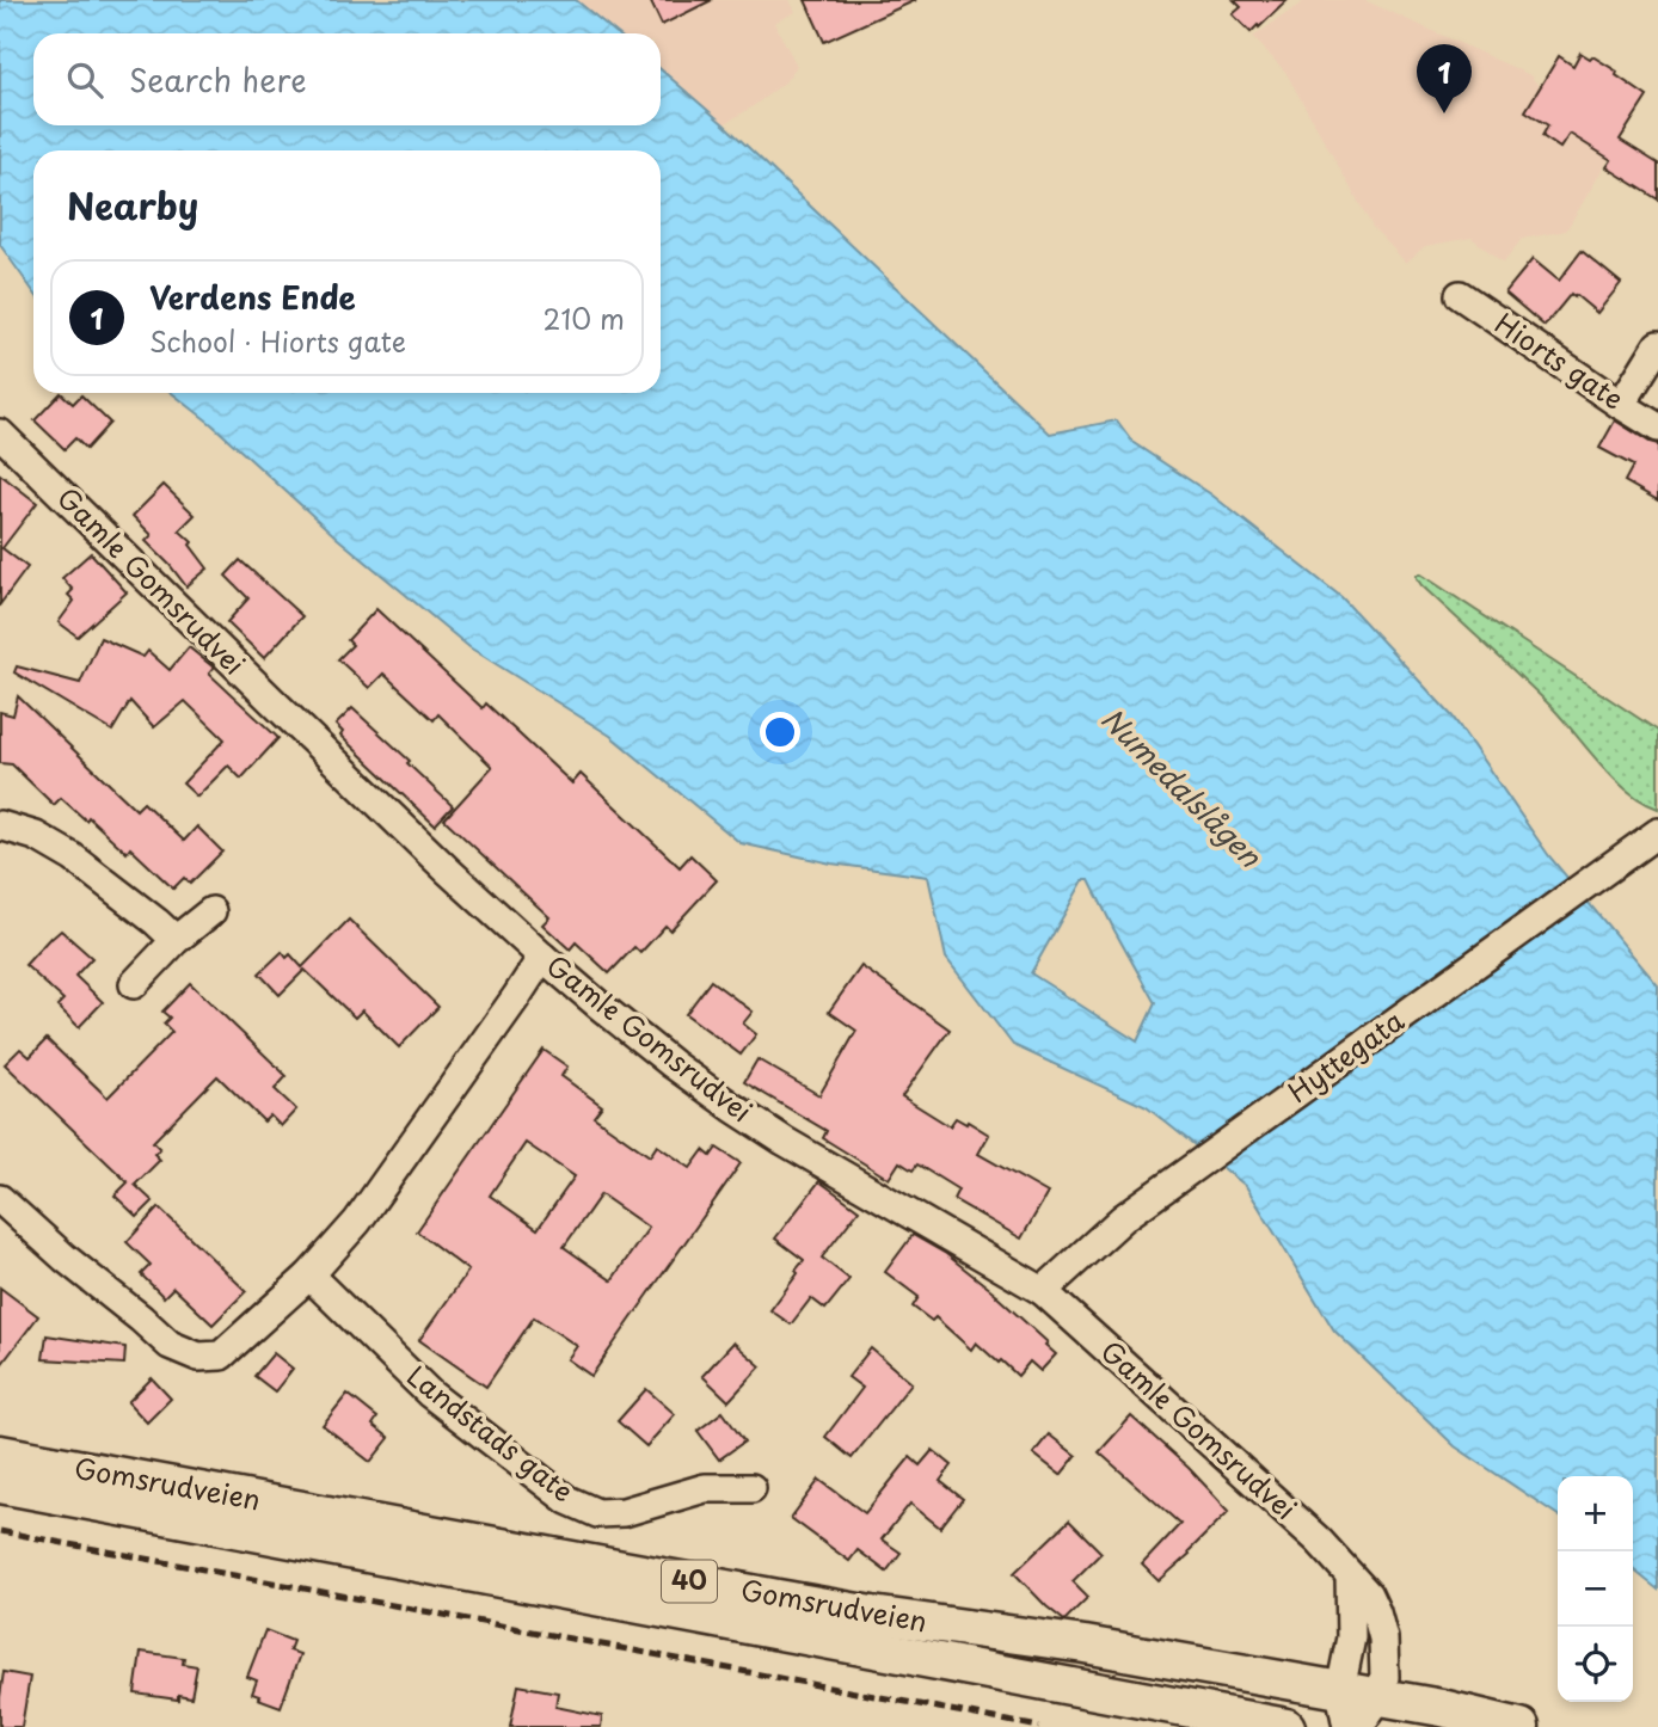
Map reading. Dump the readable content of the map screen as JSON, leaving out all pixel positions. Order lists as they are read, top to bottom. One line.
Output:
{"streets":{"main road":["Gomsrudveien","40"],"street":["Hiorts gate","Gamle Gomsrudvei","Hyttegata","Landstads gate"]},"crossings":[["Gamle Gomsrudvei","Hyttegata"],["Gamle Gomsrudvei","Gomsrudveien"]],"water":["Numedalslågen"],"page":{"search":"Search here","pins":"1","heading":"Nearby","list":[{"mark":"1","name":"Verdens Ende","note":"School · Hiorts gate","value":"210 m"}],"map_buttons":["+","−"]}}
